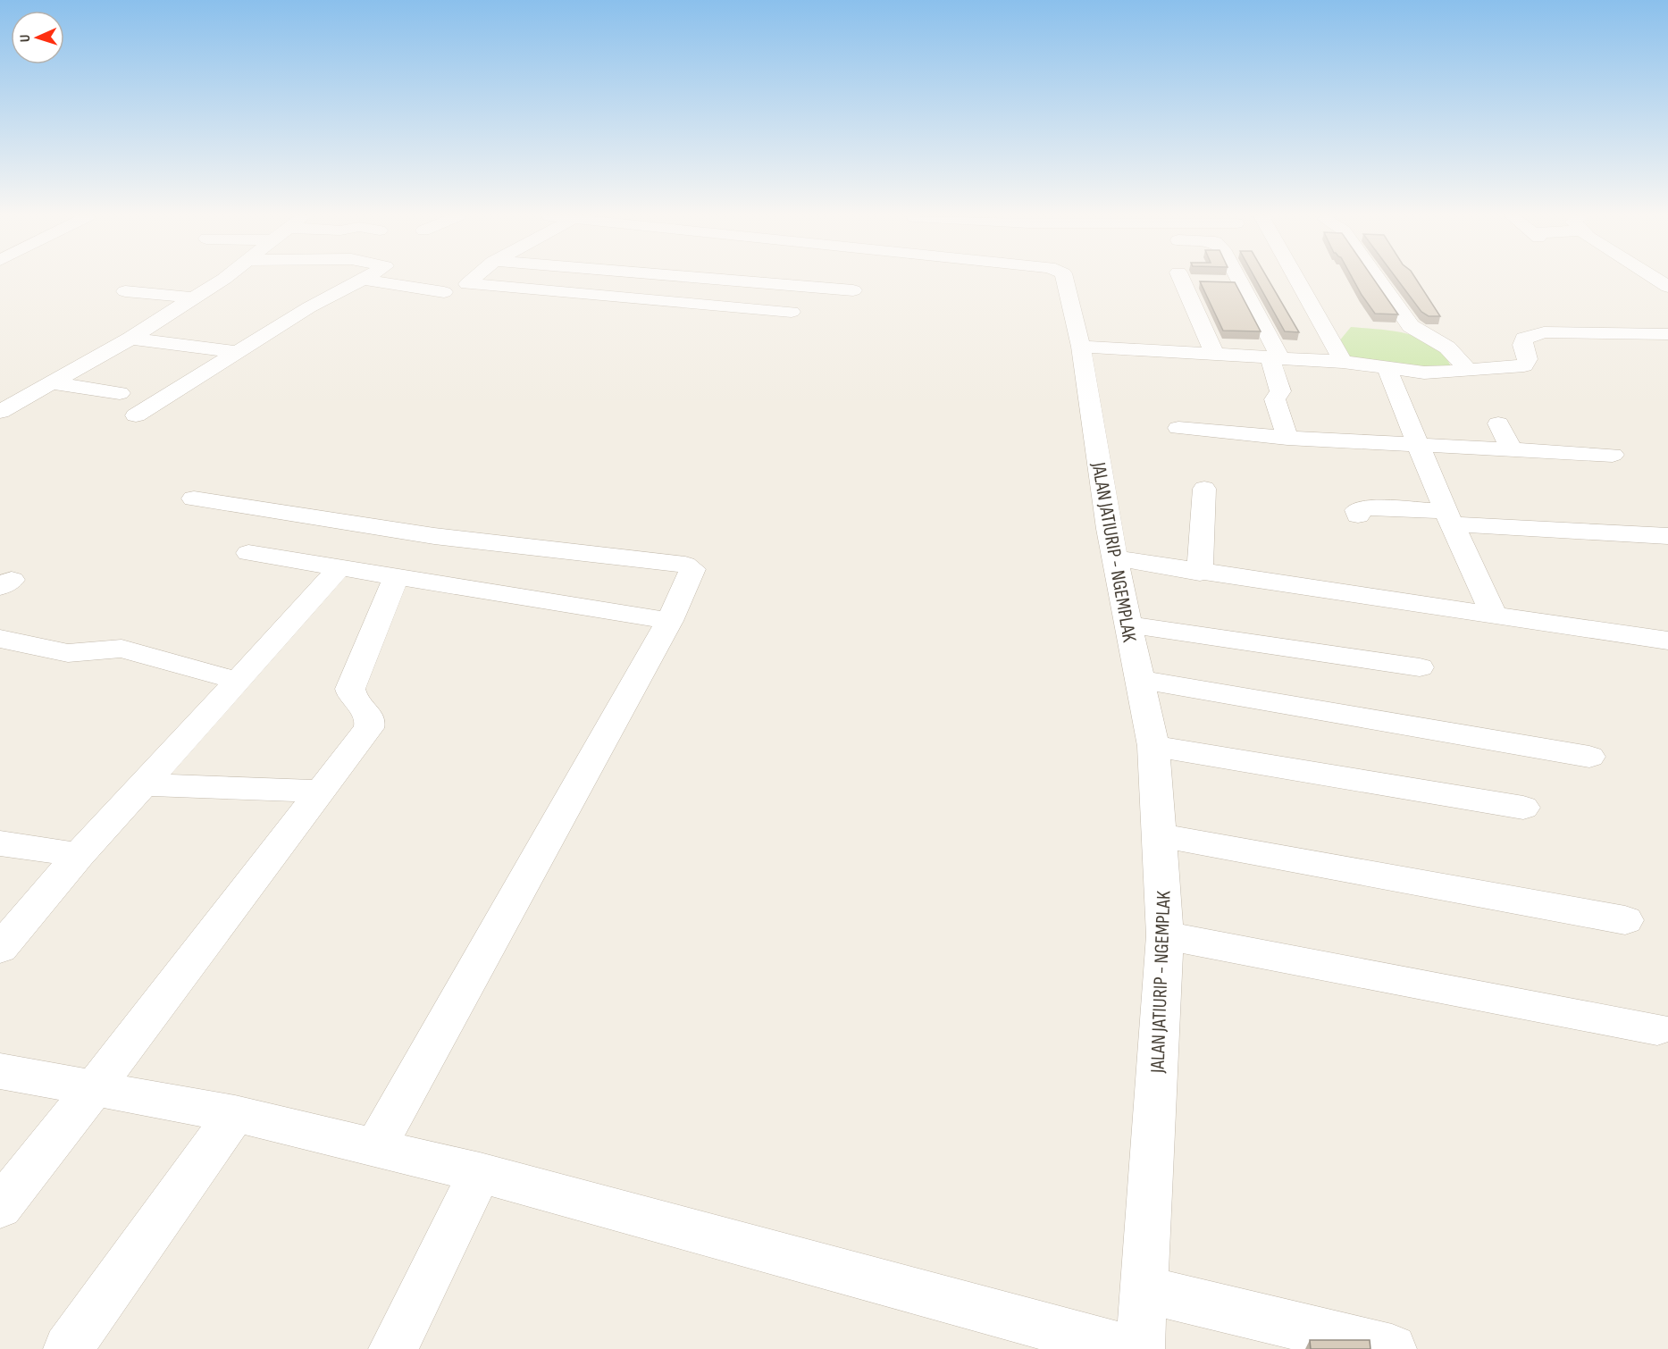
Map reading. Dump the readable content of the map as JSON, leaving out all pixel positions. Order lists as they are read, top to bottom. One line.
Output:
{"streets":{"street":["JALAN JATIURIP - NGEMPLAK"]},"north":"left"}
